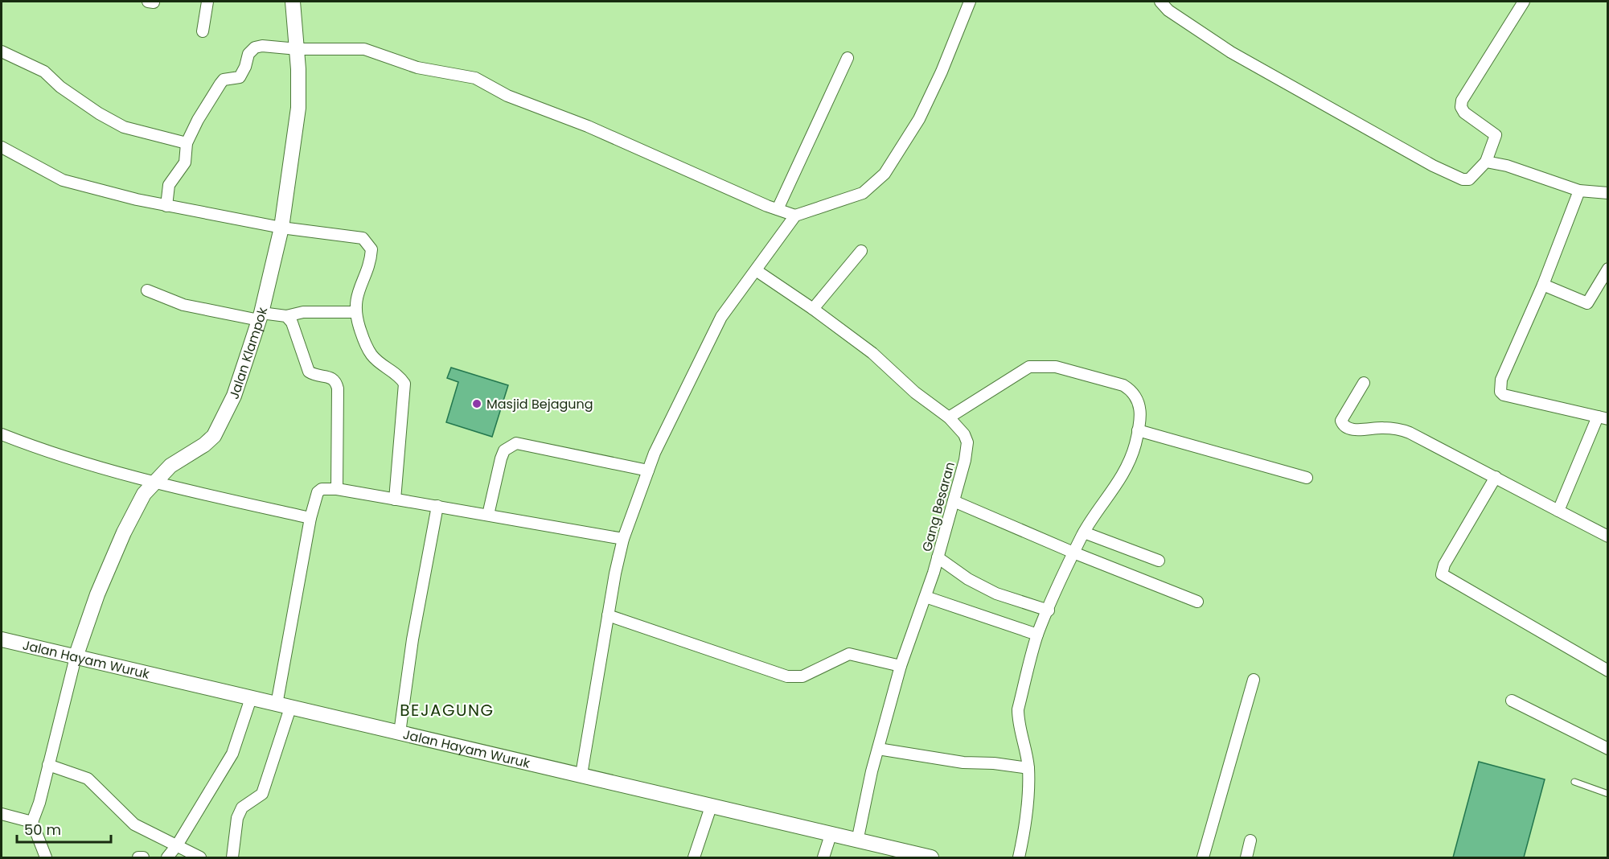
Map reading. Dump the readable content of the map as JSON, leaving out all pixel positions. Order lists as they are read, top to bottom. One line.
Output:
{"streets":{"main road":["Jalan Klampok","Jalan Hayam Wuruk"],"street":["Gang Besaran"]},"crossings":[["Jalan Klampok","Jalan Hayam Wuruk"],["Gang Besaran","Jalan Hayam Wuruk"]],"districts":["BEJAGUNG"],"places":["Masjid Bejagung"],"scale_bar":"50 m"}
